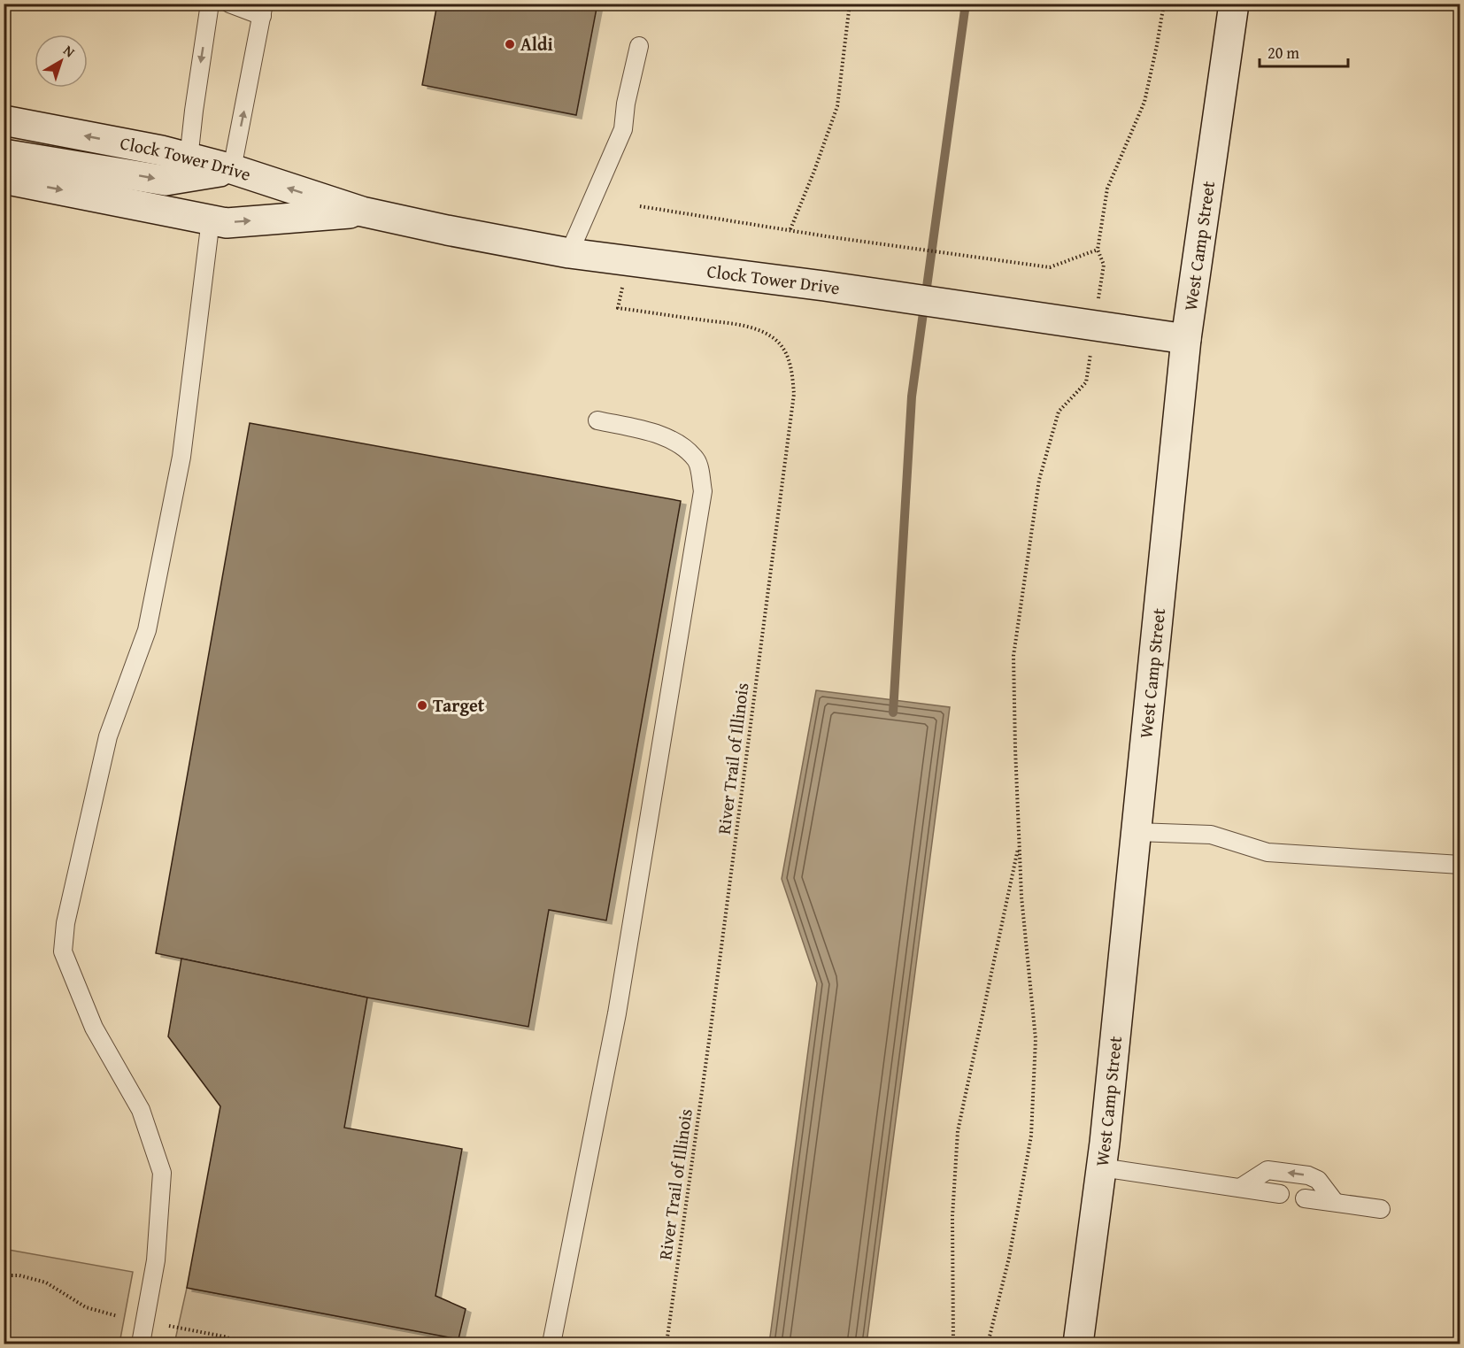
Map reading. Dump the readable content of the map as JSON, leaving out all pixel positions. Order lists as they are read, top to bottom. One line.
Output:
{"streets":{"main road":["Clock Tower Drive","West Camp Street"],"path":["River Trail of Illinois"]},"crossings":[["Clock Tower Drive","West Camp Street"]],"places":["Aldi","Target"],"scale_bar":"20 m","north":"top right"}
